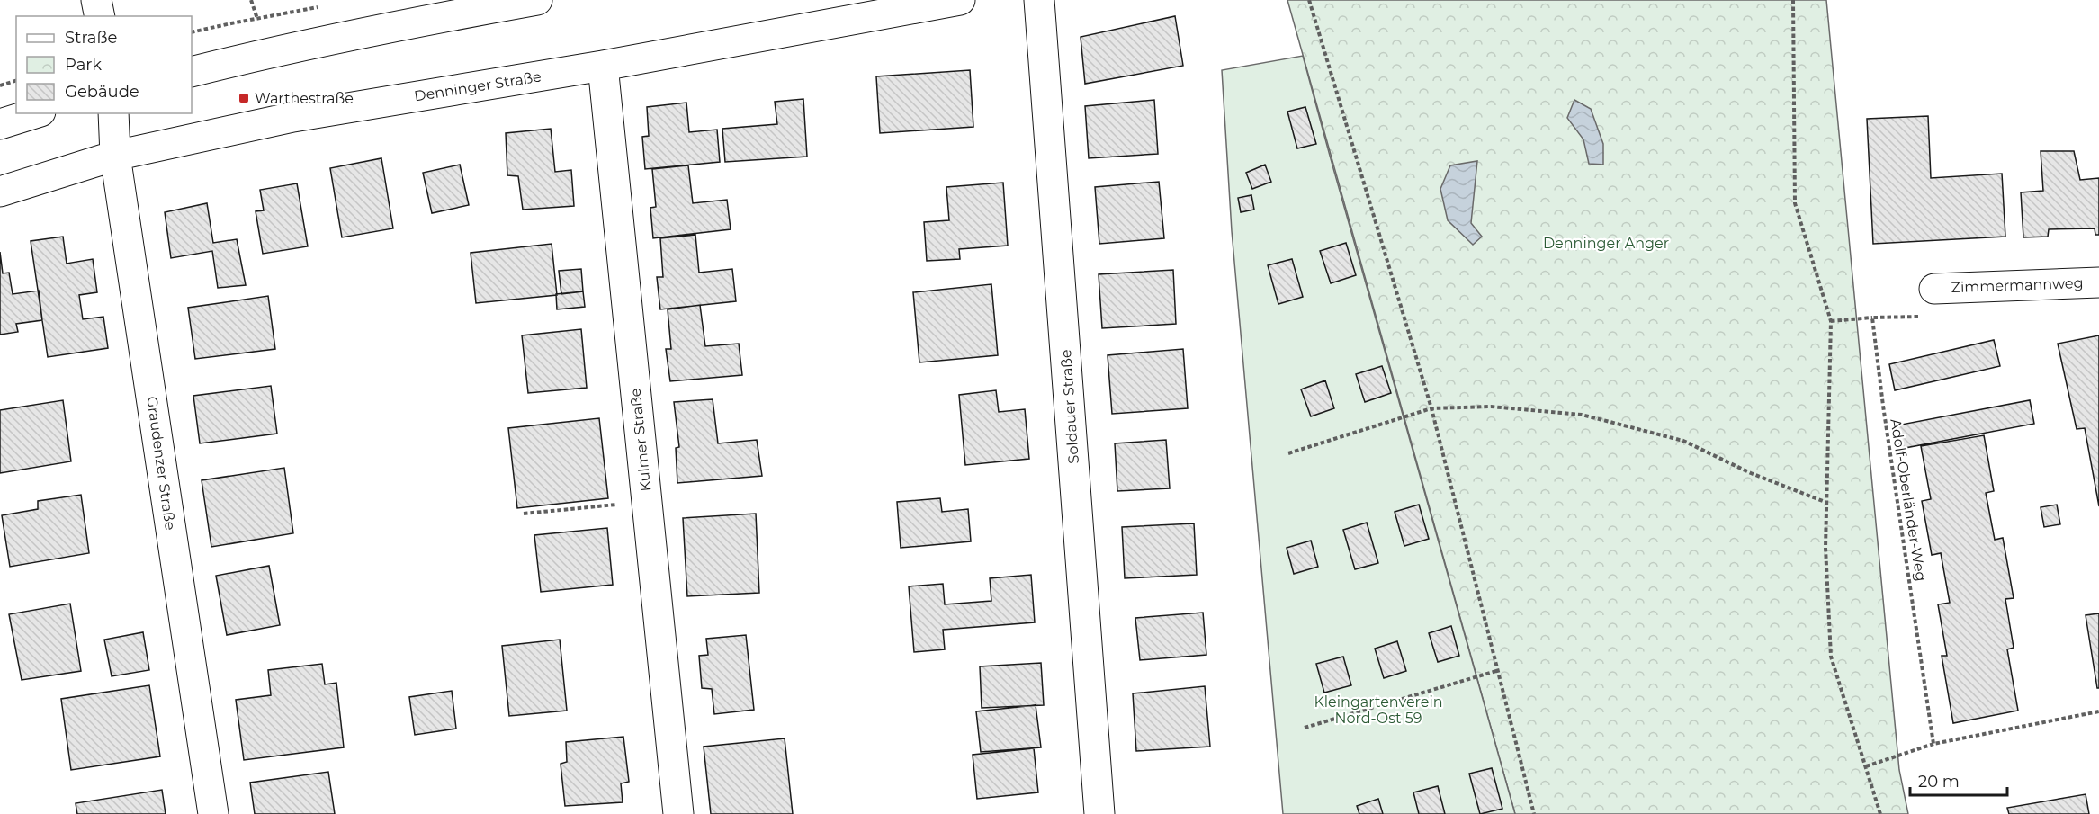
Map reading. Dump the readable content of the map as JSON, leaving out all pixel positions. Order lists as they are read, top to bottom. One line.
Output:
{"streets":{"street":["Denninger Straße","Zimmermannweg","Soldauer Straße","Kulmer Straße","Graudenzer Straße"],"path":["Adolf-Oberländer-Weg"]},"crossings":[["Denninger Straße","Kulmer Straße"],["Denninger Straße","Graudenzer Straße"]],"parks":["Denninger Anger","Kleingartenverein Nord-Ost 59"],"places":{"transit":["Warthestraße"]},"legend":["Straße","Park","Gebäude"],"scale_bar":"20 m"}
